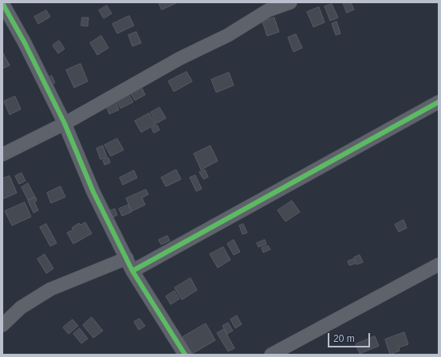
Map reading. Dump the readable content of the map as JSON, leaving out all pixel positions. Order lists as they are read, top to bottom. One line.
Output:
{"scale_bar":"20 m"}
